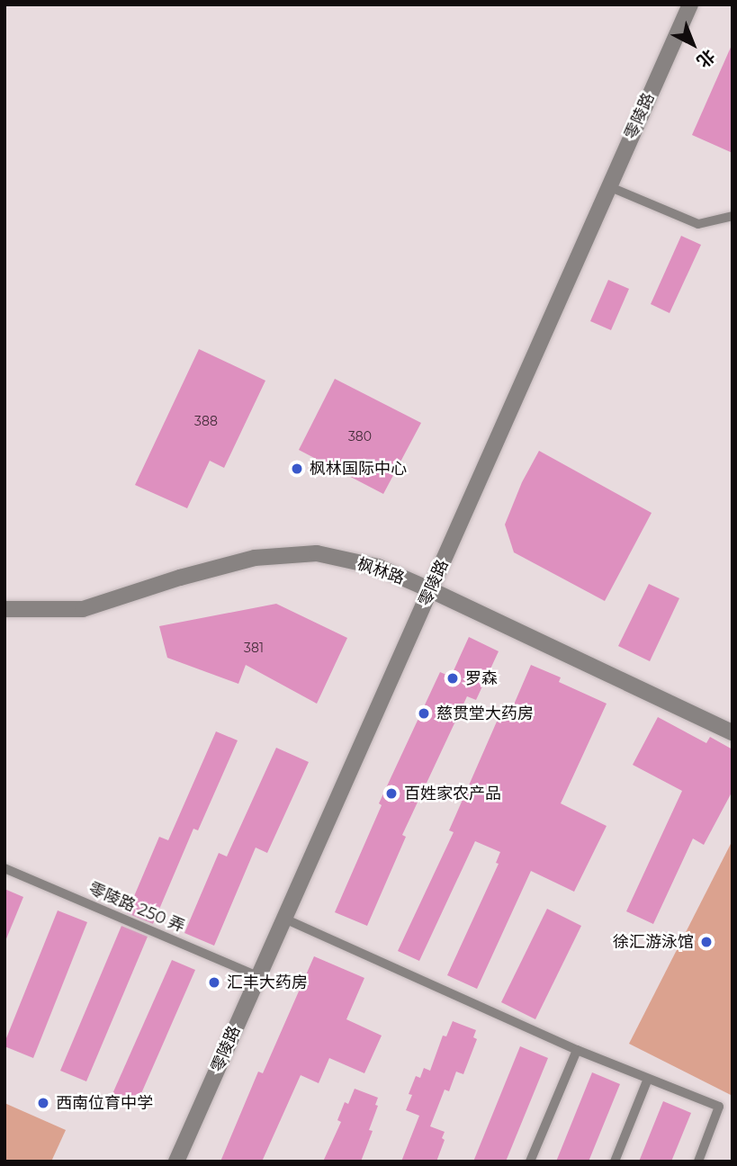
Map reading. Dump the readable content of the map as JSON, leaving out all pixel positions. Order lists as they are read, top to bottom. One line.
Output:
{"streets":{"street":["零陵路","枫林路"],"lane":["零陵路 250 弄"]},"crossings":[["零陵路","枫林路"],["零陵路","零陵路 250 弄"]],"places":["枫林国际中心","罗森","慈贯堂大药房","百姓家农产品","徐汇游泳馆","汇丰大药房","西南位育中学"],"house_numbers":["388","380","381"],"north":"bottom right"}
